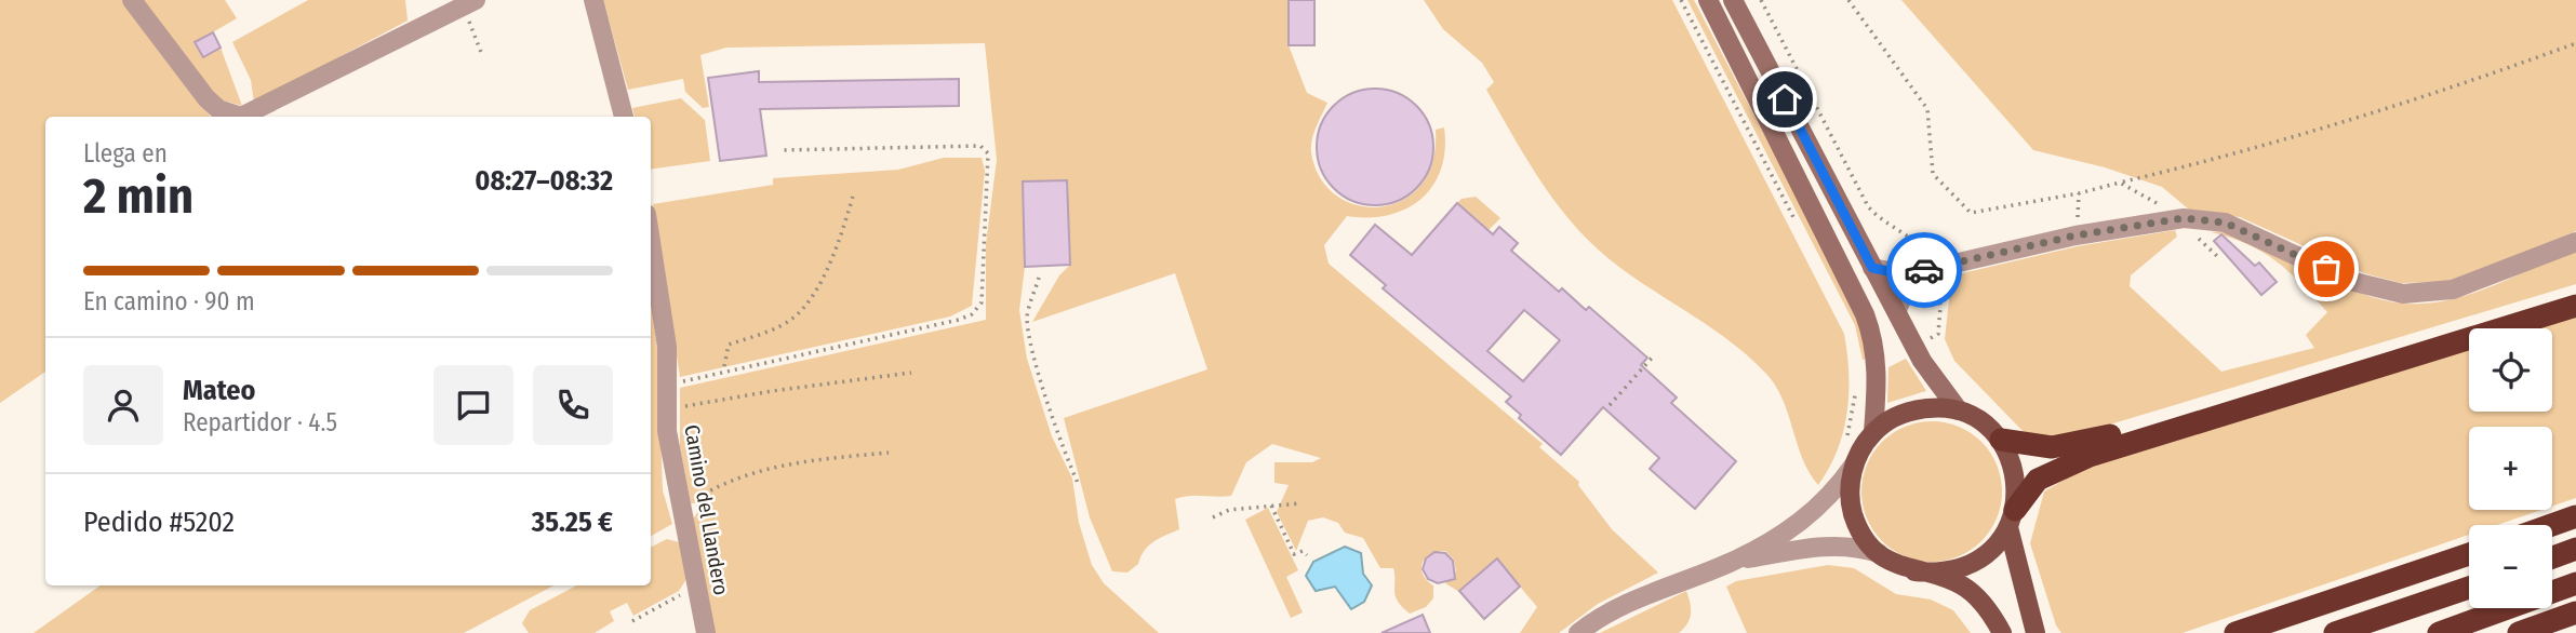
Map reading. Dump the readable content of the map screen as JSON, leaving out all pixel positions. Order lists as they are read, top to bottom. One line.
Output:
{"streets":{"street":["Camino del Llandero"]},"page":{"heading":["2 min","Llega en","08:27–08:32"],"panel":["Mateo","Repartidor · 4.5","Pedido #5202","35.25 €"],"bar":"En camino · 90 m","map_buttons":["+","−"]}}
